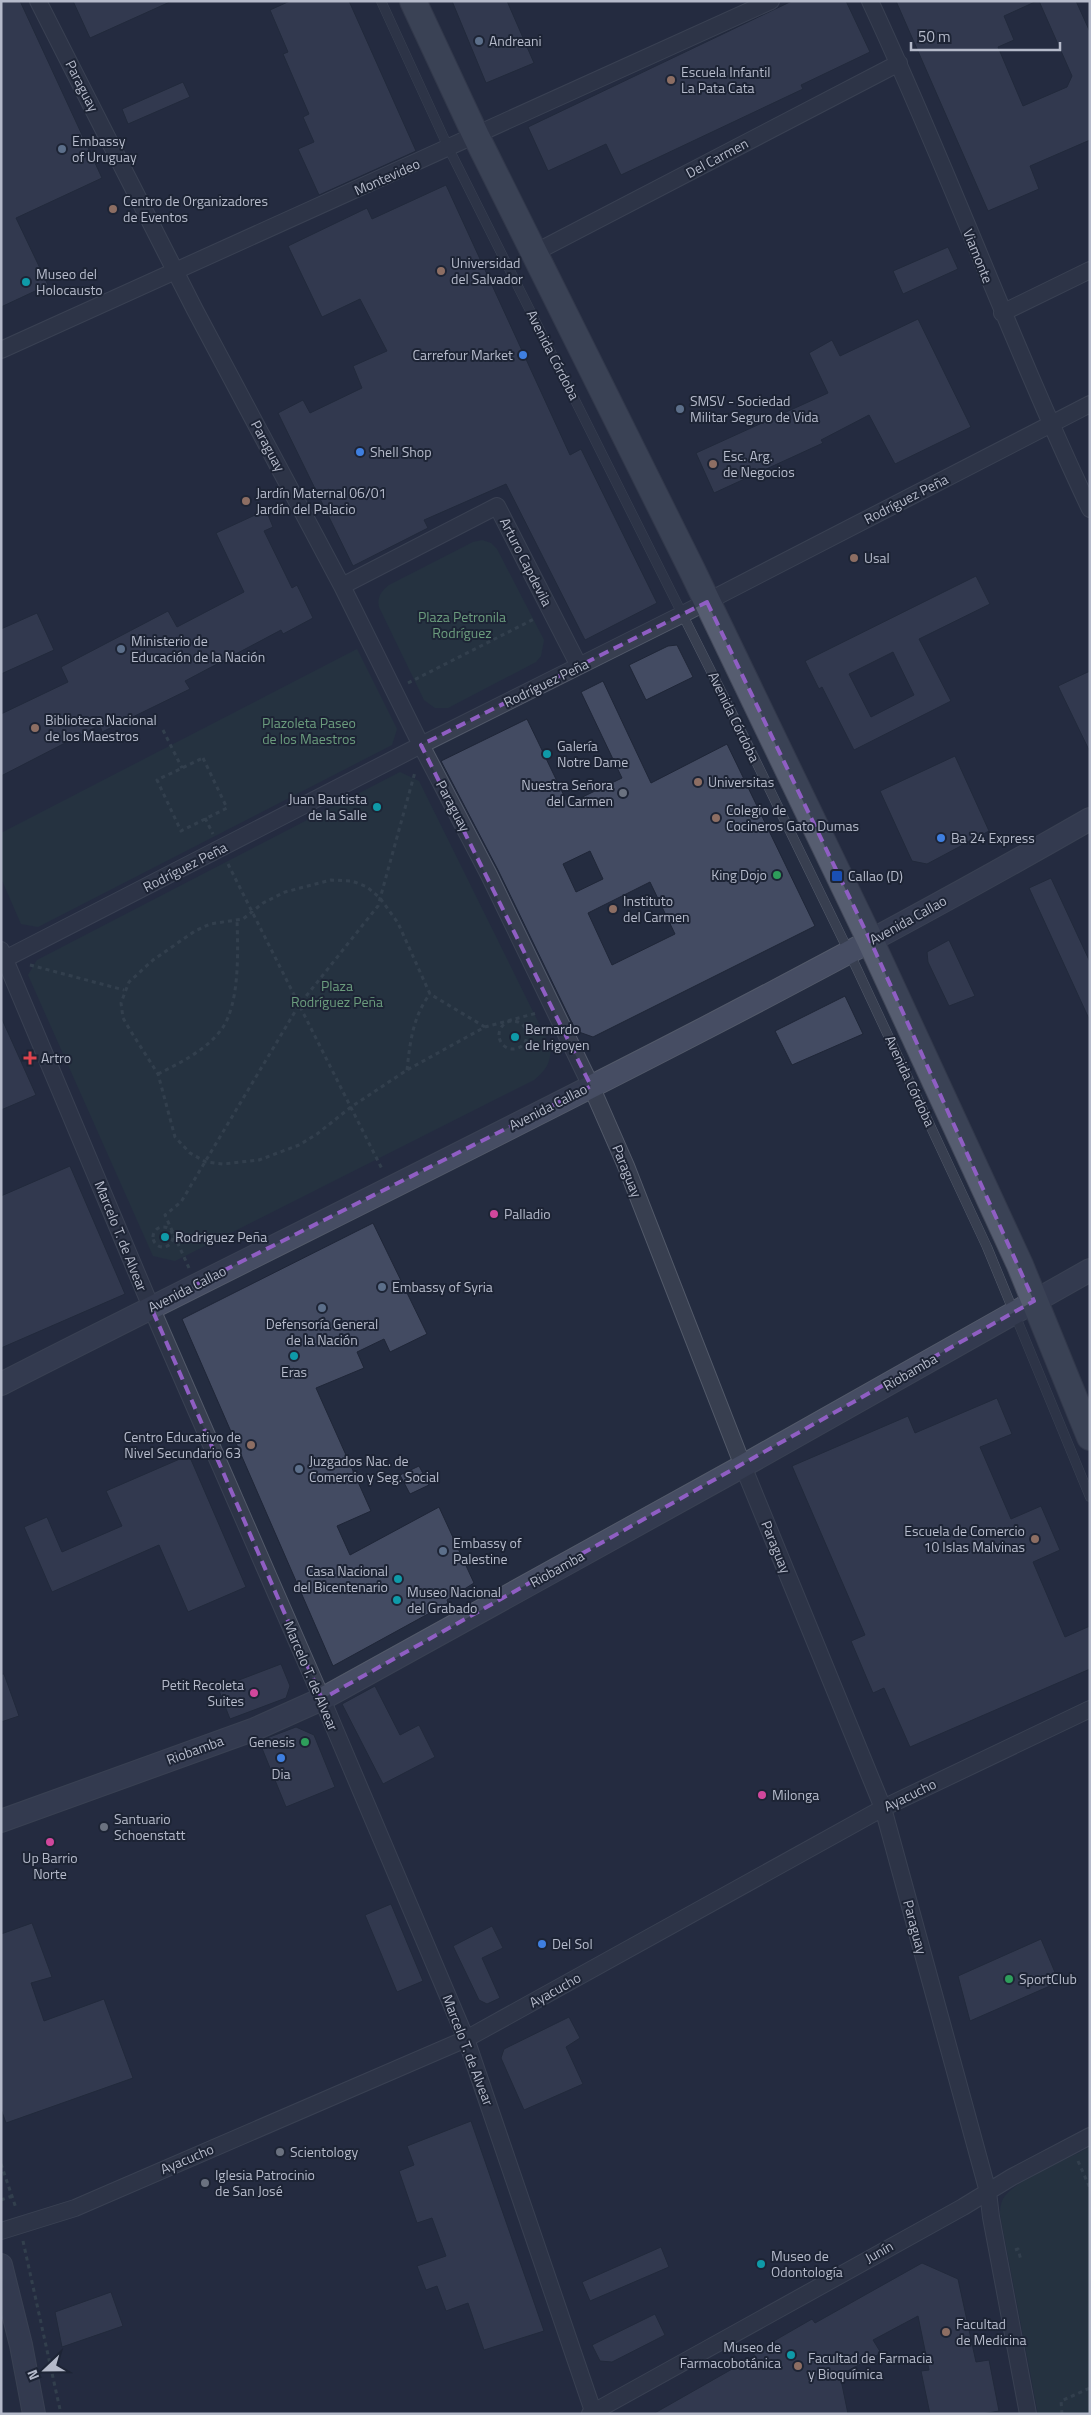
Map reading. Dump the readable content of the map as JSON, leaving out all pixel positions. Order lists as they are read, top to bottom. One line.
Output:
{"streets":{"main road":["Avenida Córdoba","Avenida Callao","Riobamba"],"street":["Paraguay","Del Carmen","Montevideo","Viamonte","Rodríguez Peña","Arturo Capdevila","Marcelo T. de Alvear","Ayacucho","Junín"]},"crossings":[["Paraguay","Montevideo"],["Paraguay","Rodríguez Peña"],["Paraguay","Arturo Capdevila"],["Paraguay","Avenida Callao"],["Paraguay","Riobamba"],["Paraguay","Ayacucho"],["Paraguay","Junín"],["Del Carmen","Viamonte"],["Del Carmen","Avenida Córdoba"],["Montevideo","Avenida Córdoba"],["Viamonte","Rodríguez Peña"],["Avenida Córdoba","Rodríguez Peña"],["Avenida Córdoba","Avenida Callao"],["Avenida Córdoba","Riobamba"],["Rodríguez Peña","Arturo Capdevila"],["Rodríguez Peña","Marcelo T. de Alvear"],["Avenida Callao","Marcelo T. de Alvear"],["Marcelo T. de Alvear","Riobamba"],["Marcelo T. de Alvear","Ayacucho"],["Marcelo T. de Alvear","Junín"]],"parks":["Plaza Petronila Rodríguez","Plazoleta Paseo de los Maestros","Plaza Rodríguez Peña"],"places":{"other":["Andreani","Escuela Infantil La Pata Cata","Embassy of Uruguay","Centro de Organizadores de Eventos","Universidad del Salvador","Museo del Holocausto","Carrefour Market","SMSV - Sociedad Militar Seguro de Vida","Shell Shop","Esc. Arg. de Negocios","Jardín Maternal 06/01 Jardín del Palacio","Usal","Ministerio de Educación de la Nación","Biblioteca Nacional de los Maestros","Galería Notre Dame","Universitas","Nuestra Señora del Carmen","Juan Bautista de la Salle","Colegio de Cocineros Gato Dumas","Ba 24 Express","King Dojo","Instituto del Carmen","Bernardo de Irigoyen","Palladio","Rodriguez Peña","Embassy of Syria","Defensoría General de la Nación","Eras","Centro Educativo de Nivel Secundario 63","Juzgados Nac. de Comercio y Seg. Social","Escuela de Comercio 10 Islas Malvinas","Embassy of Palestine","Casa Nacional del Bicentenario","Museo Nacional del Grabado","Petit Recoleta Suites","Genesis","Dia","Milonga","Santuario Schoenstatt","Up Barrio Norte","Del Sol","SportClub","Scientology","Iglesia Patrocinio de San José","Museo de Odontología","Facultad de Medicina","Museo de Farmacobotánica","Facultad de Farmacia y Bioquímica"],"transit":["Callao (D)"],"health":["Artro"]},"scale_bar":"50 m","north":"left"}
